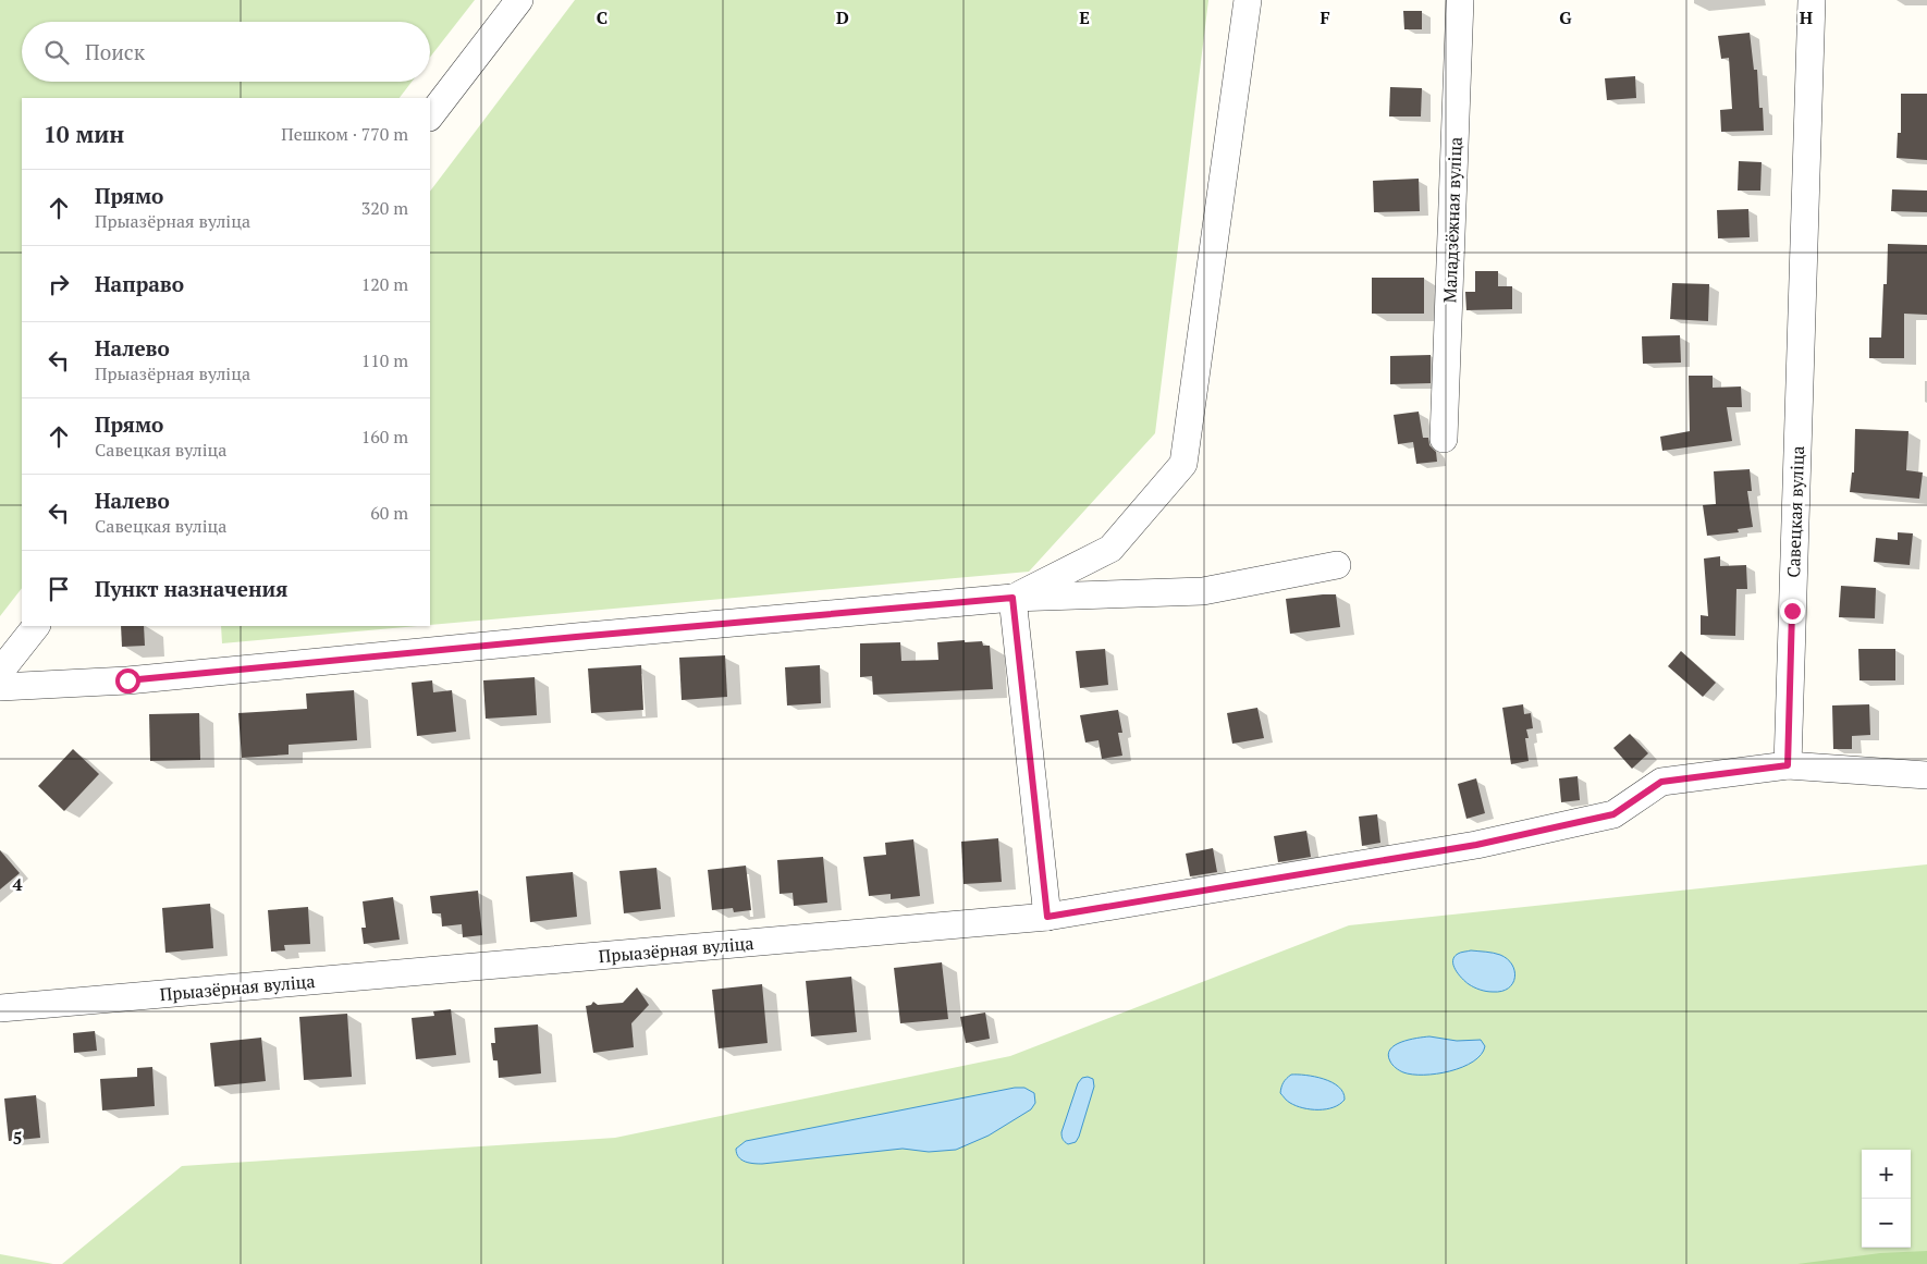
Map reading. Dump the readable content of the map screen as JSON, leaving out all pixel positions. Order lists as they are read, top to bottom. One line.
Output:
{"streets":{"street":["Маладзёжная вуліца","Савецкая вуліца","Прыазёрная вуліца"]},"crossings":[["Савецкая вуліца","Прыазёрная вуліца"]],"page":{"search":"Поиск","heading":["10 мин","Пешком · 770 m"],"list":[["Прямо","Прыазёрная вуліца","320 m"],["Направо","120 m"],["Налево","Прыазёрная вуліца","110 m"],["Прямо","Савецкая вуліца","160 m"],["Налево","Савецкая вуліца","60 m"],"Пункт назначения"],"map_buttons":["+","−"]},"grid":{"columns":["C","D","E","F","G","H"],"rows":["4","5"]}}
